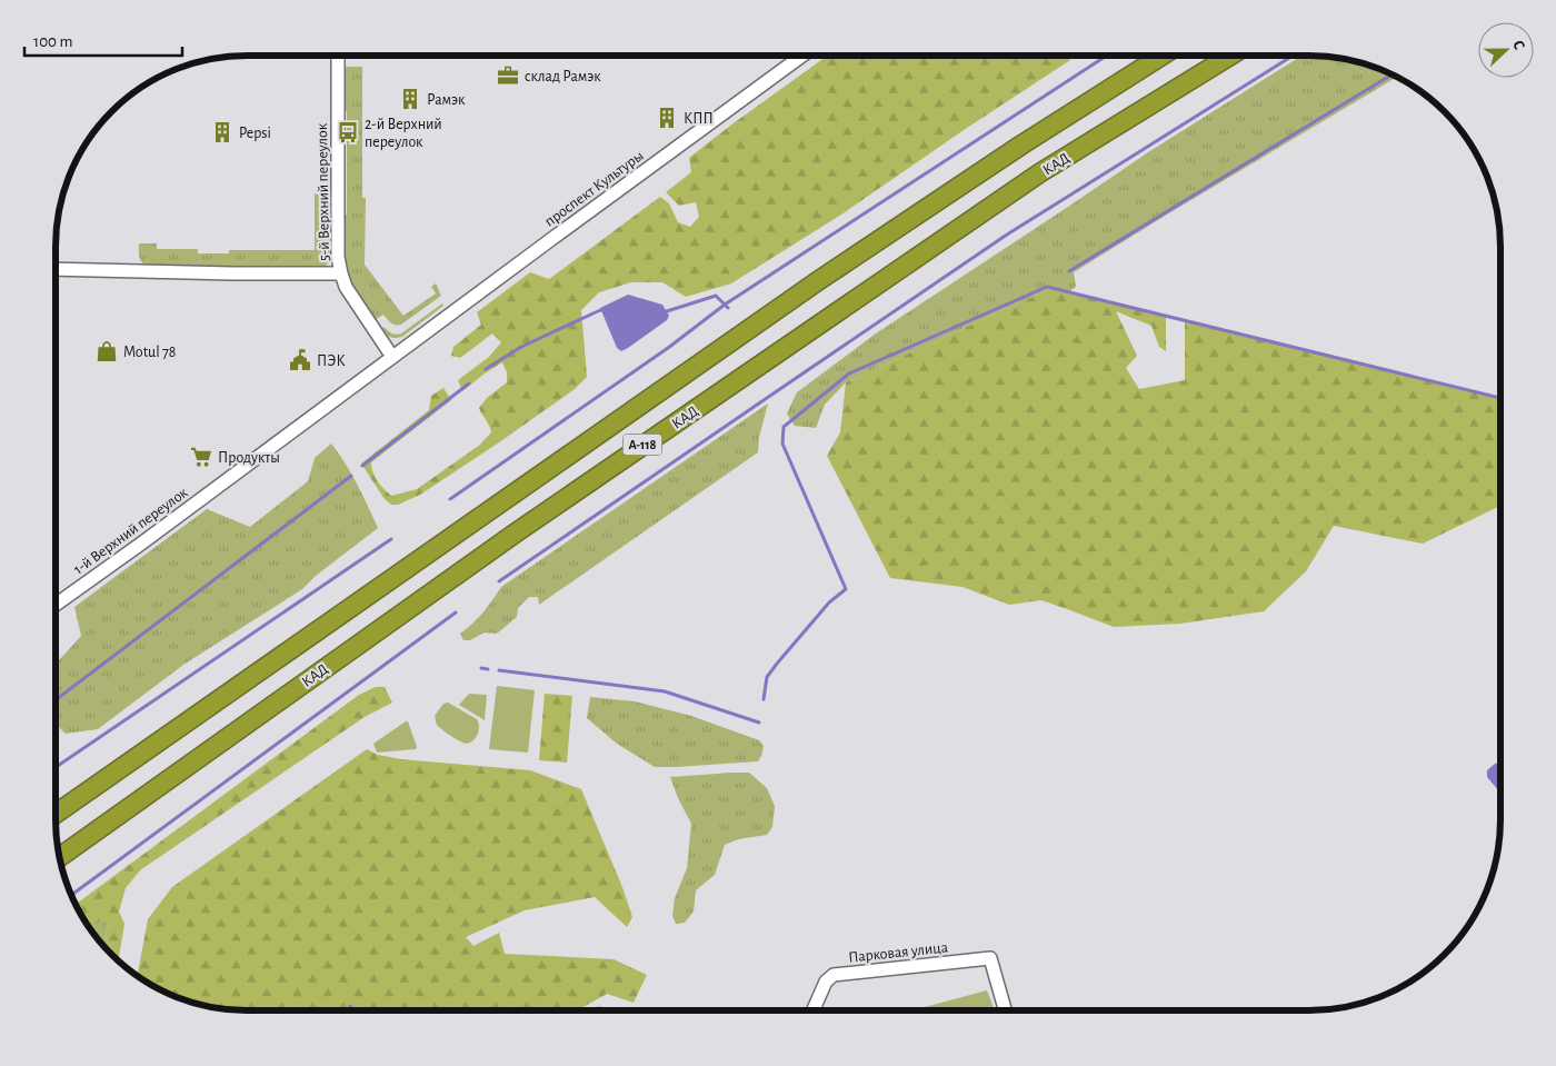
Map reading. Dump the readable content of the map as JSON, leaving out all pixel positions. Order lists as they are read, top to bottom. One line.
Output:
{"streets":{"highway":["КАД","А-118"],"street":["проспект Культуры","5-й Верхний переулок","1-й Верхний переулок","Парковая улица"]},"crossings":[["проспект Культуры","5-й Верхний переулок"],["проспект Культуры","1-й Верхний переулок"],["5-й Верхний переулок","1-й Верхний переулок"]],"places":{"office":["склад Рамэк"],"building":["Рамэк","КПП","Pepsi"],"bus stop":["2-й Верхний переулок"],"shop":["Motul 78"],"public building":["ПЭК"],"supermarket":["Продукты"]},"scale_bar":"100 m","north":"right"}
